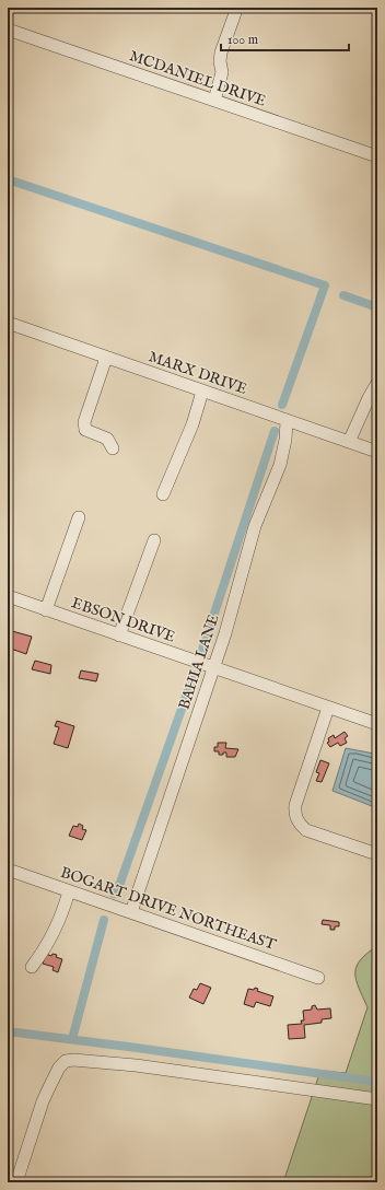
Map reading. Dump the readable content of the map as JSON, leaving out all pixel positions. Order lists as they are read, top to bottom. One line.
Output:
{"streets":{"street":["MCDANIEL DRIVE","MARX DRIVE","EBSON DRIVE","BAHIA LANE","BOGART DRIVE NORTHEAST"]},"crossings":[["MARX DRIVE","BAHIA LANE"],["EBSON DRIVE","BAHIA LANE"],["BAHIA LANE","BOGART DRIVE NORTHEAST"]],"scale_bar":"100 m"}
